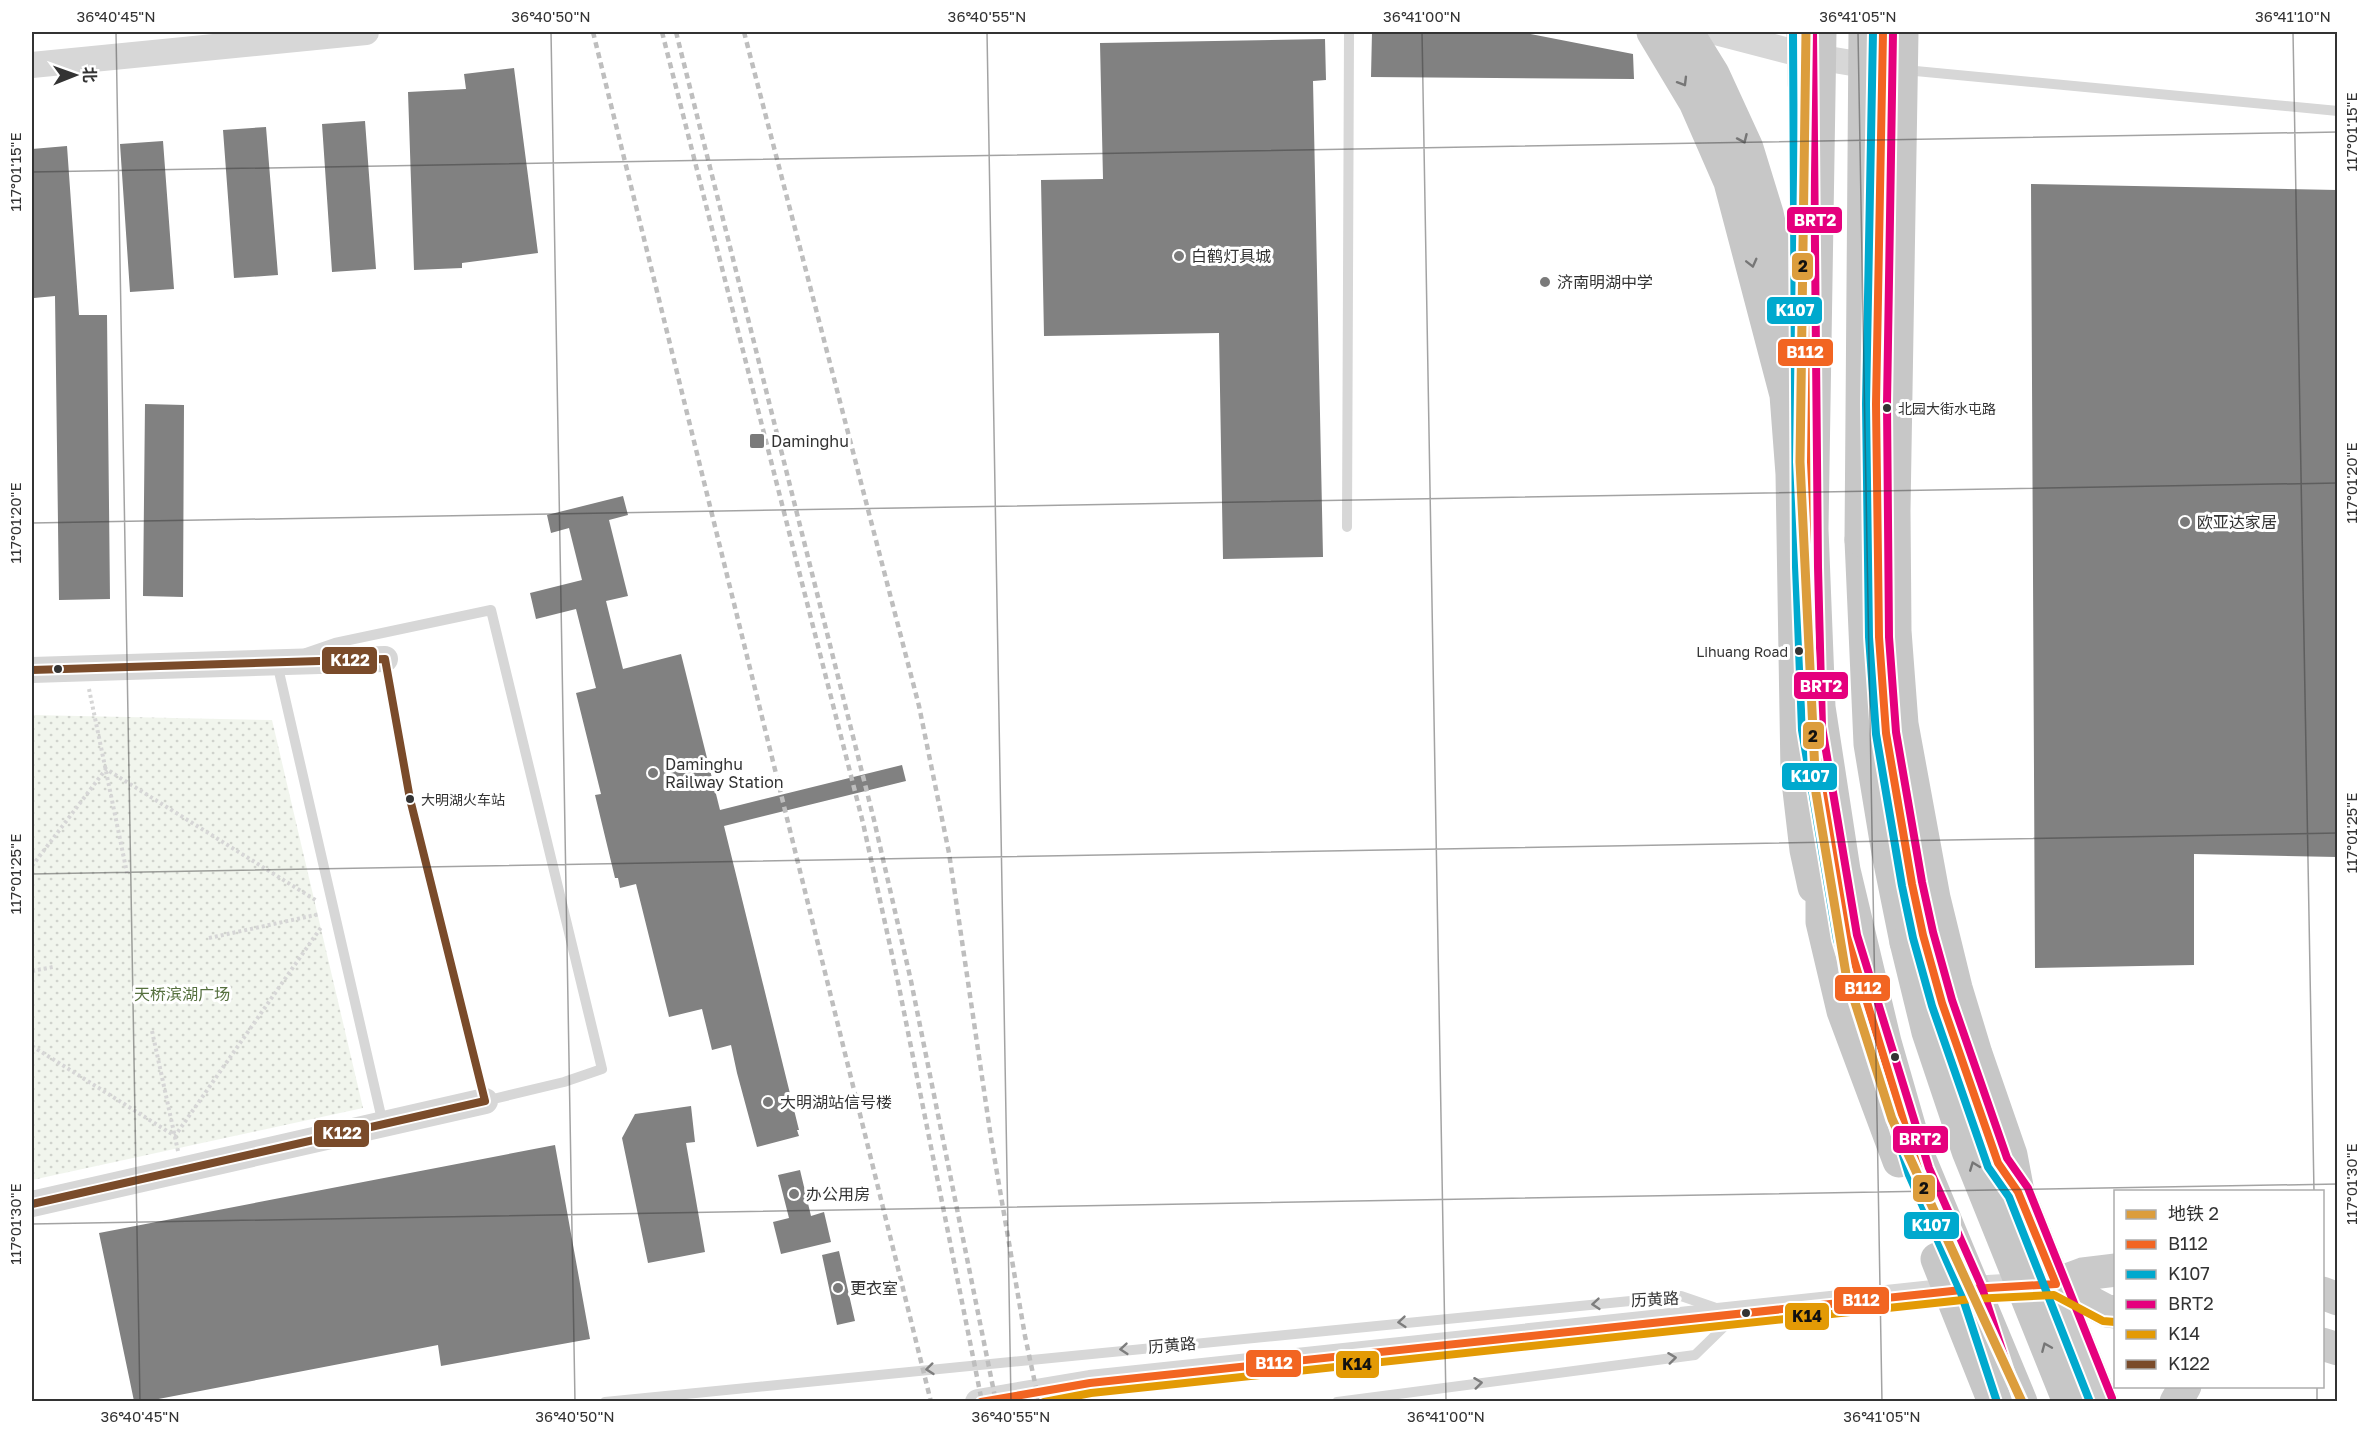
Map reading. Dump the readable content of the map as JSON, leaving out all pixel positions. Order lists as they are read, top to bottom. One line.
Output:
{"streets":{"main road":["历黄路"]},"parks":["天桥滨湖广场"],"places":{"other":["白鹤灯具城","济南明湖中学","北园大街水屯路","欧亚达家居","Lihuang Road","Daminghu Railway Station","大明湖火车站","大明湖站信号楼","办公用房","更衣室"],"transit":["Daminghu"]},"lines":["metro line 2","transit line B112","transit line K107","transit line BRT2","transit line K122","transit line K14"],"legend":["地铁 2","B112","K107","BRT2","K14","K122"],"north":"right","coordinates":["36°40'45\"N","36°40'50\"N","36°40'55\"N","36°41'00\"N","36°41'05\"N","36°41'10\"N","117°01'15\"E","117°01'20\"E","117°01'25\"E","117°01'30\"E"]}
